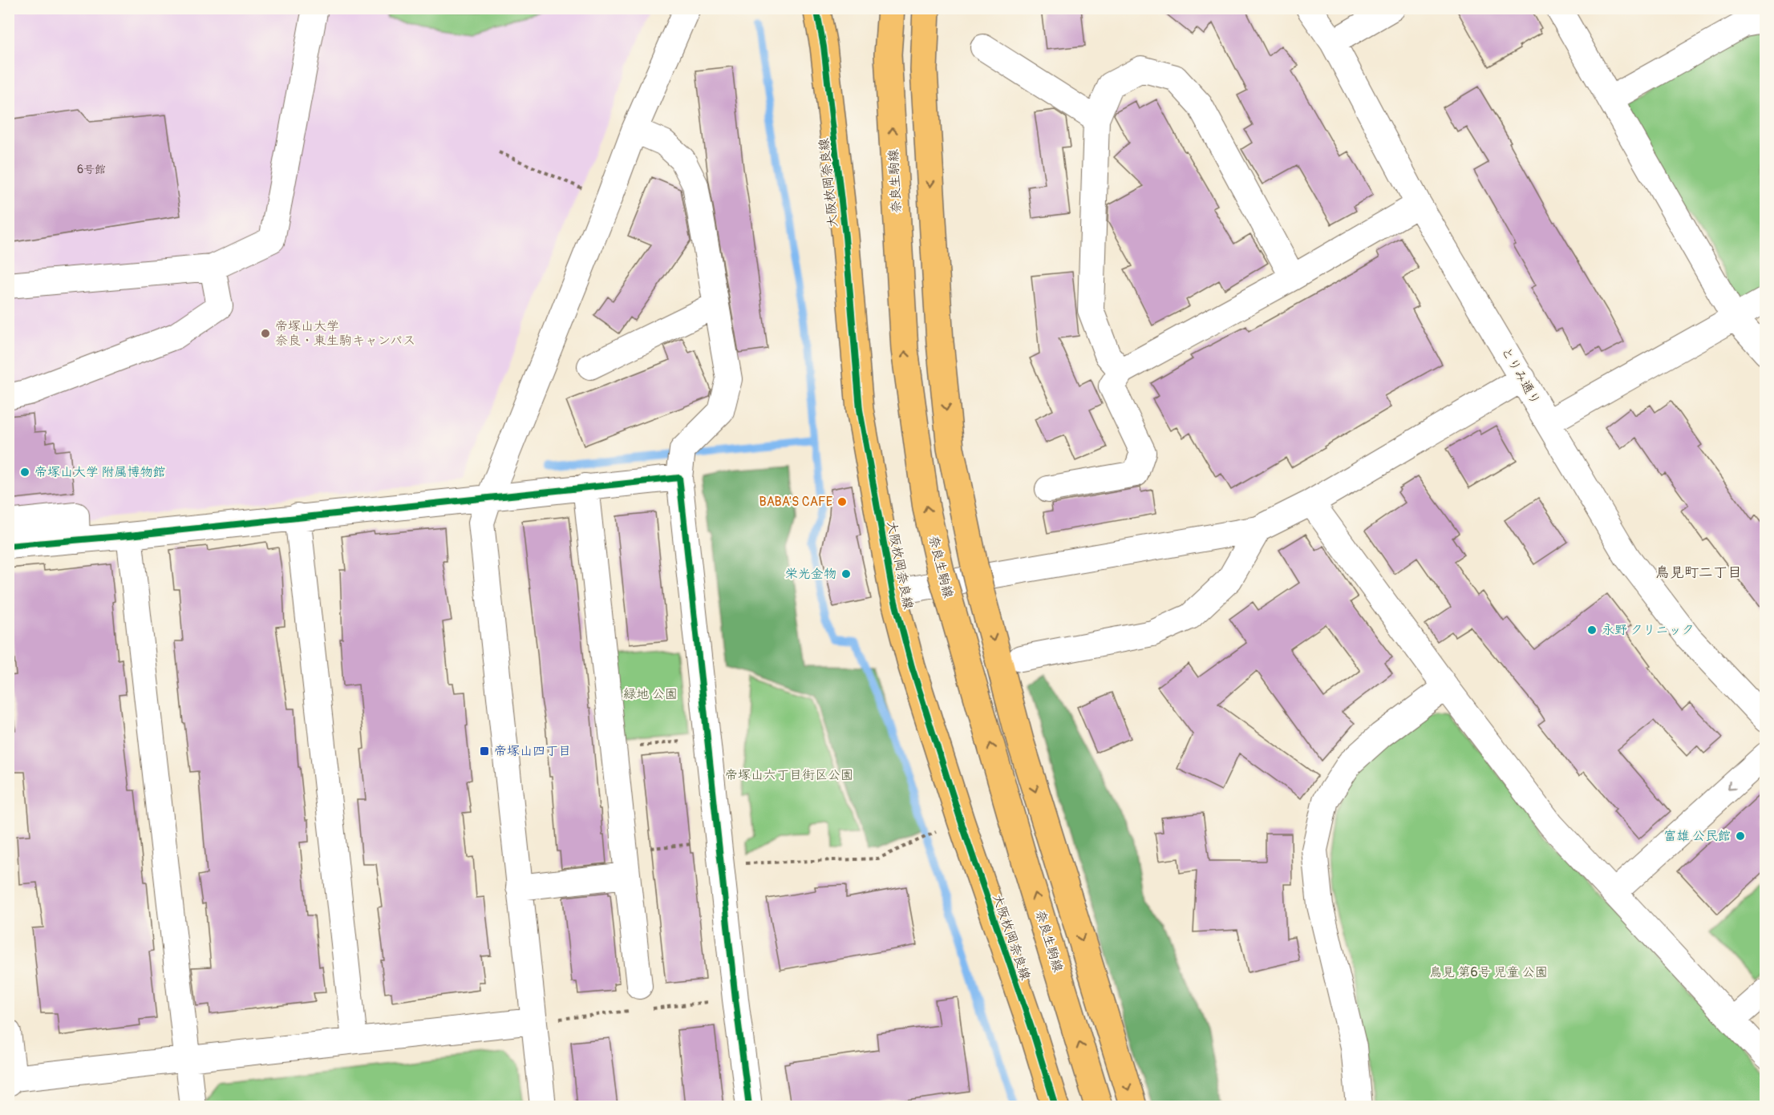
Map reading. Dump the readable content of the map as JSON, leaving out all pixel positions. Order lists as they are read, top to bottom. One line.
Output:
{"streets":{"main road":["奈良生駒線","大阪枚岡奈良線"],"street":["とりみ通り"]},"districts":["鳥見町二丁目"],"parks":["緑地 公園","帝塚山六丁目街区公園","鳥見 第6号 児童 公園"],"places":{"other":["帝塚山大学 奈良・東生駒キャンパス","帝塚山大学 附属博物館","BABA'S CAFE","栄光金物","永野 クリニック","富雄 公民館"],"transit":["帝塚山四丁目"]},"house_numbers":["6号館"]}
